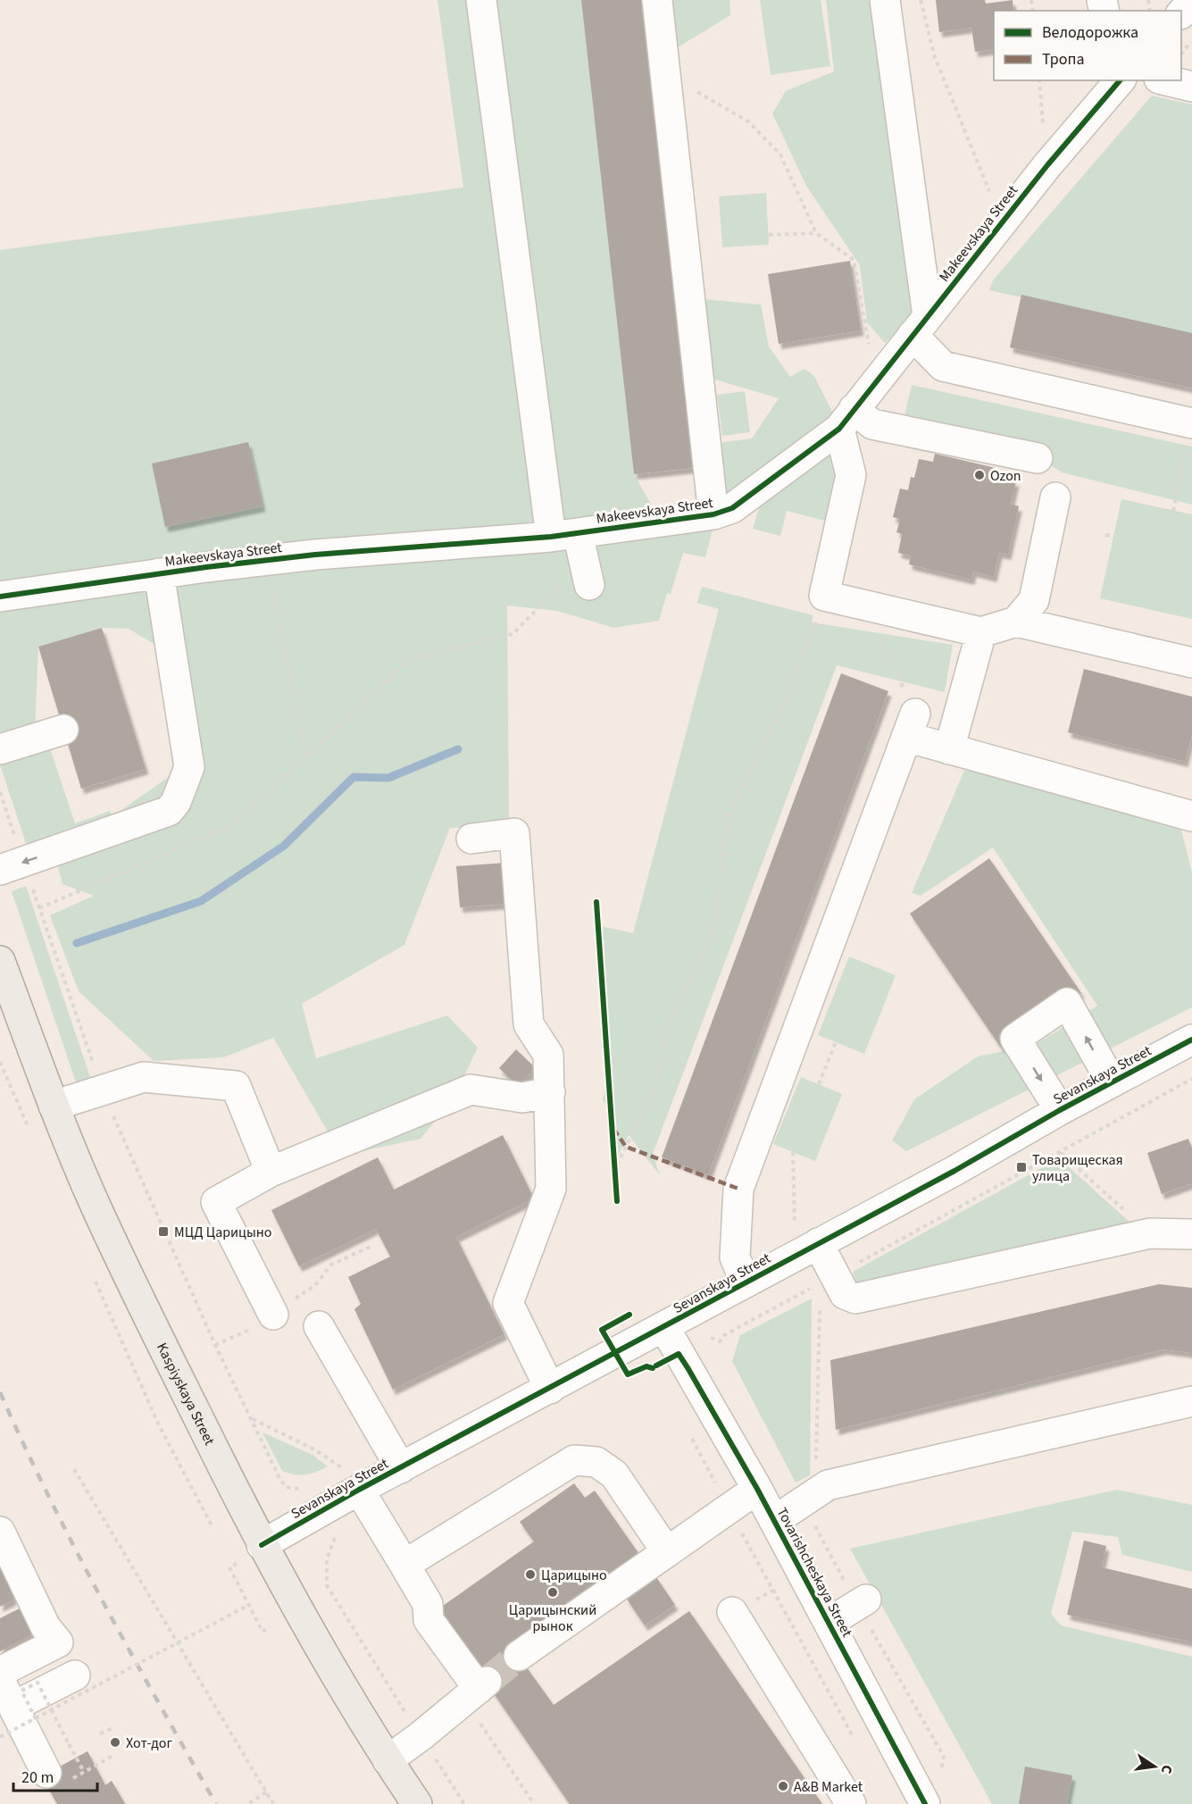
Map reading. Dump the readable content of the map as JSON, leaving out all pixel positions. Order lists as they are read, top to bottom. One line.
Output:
{"streets":{"main road":["Kaspiyskaya Street"],"street":["Makeevskaya Street","Sevanskaya Street","Tovarishcheskaya Street"]},"crossings":[["Sevanskaya Street","Kaspiyskaya Street"],["Sevanskaya Street","Tovarishcheskaya Street"]],"places":{"other":["Ozon","Царицыно","Царицынский рынок","Хот-дог","A&B Market"],"transit":["Товарищеская улица","МЦД Царицыно"]},"legend":["Велодорожка","Тропа"],"scale_bar":"20 m","north":"right"}
